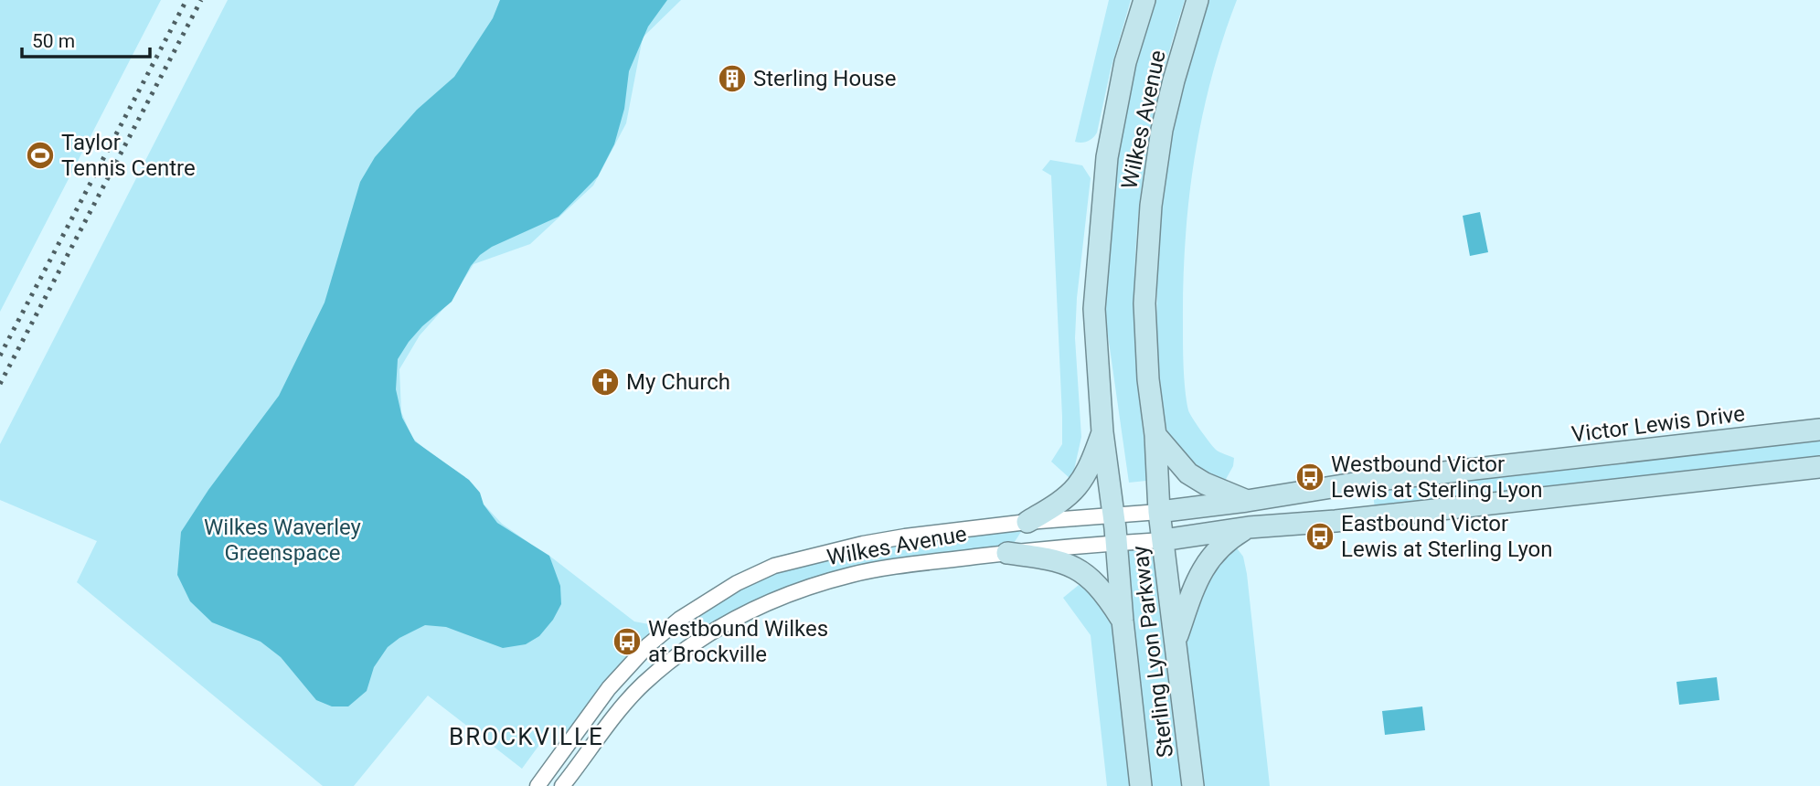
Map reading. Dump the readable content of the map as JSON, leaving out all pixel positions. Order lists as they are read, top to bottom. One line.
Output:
{"streets":{"main road":["Wilkes Avenue","Victor Lewis Drive","Sterling Lyon Parkway"]},"crossings":[["Wilkes Avenue","Victor Lewis Drive"],["Wilkes Avenue","Sterling Lyon Parkway"],["Victor Lewis Drive","Sterling Lyon Parkway"]],"districts":["BROCKVILLE"],"parks":["Wilkes Waverley Greenspace"],"places":{"building":["Sterling House"],"sports":["Taylor Tennis Centre"],"church":["My Church"],"bus stop":["Westbound Victor Lewis at Sterling Lyon","Eastbound Victor Lewis at Sterling Lyon","Westbound Wilkes at Brockville"]},"scale_bar":"50 m"}
